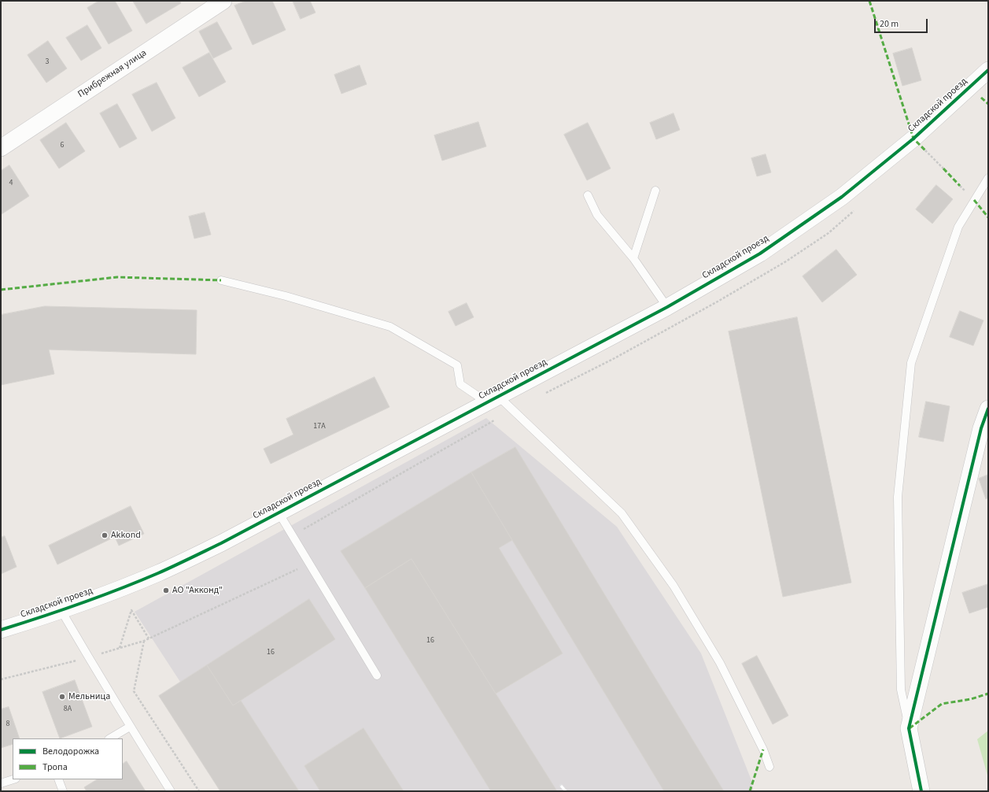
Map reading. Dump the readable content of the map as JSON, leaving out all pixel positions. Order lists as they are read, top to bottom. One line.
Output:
{"streets":{"street":["Прибрежная улица","Складской проезд"]},"places":["Akkond","АО \"Акконд\"","Мельница"],"house_numbers":["3","6","4","17А","16","16","8А","8"],"legend":["Велодорожка","Тропа"],"scale_bar":"20 m"}
